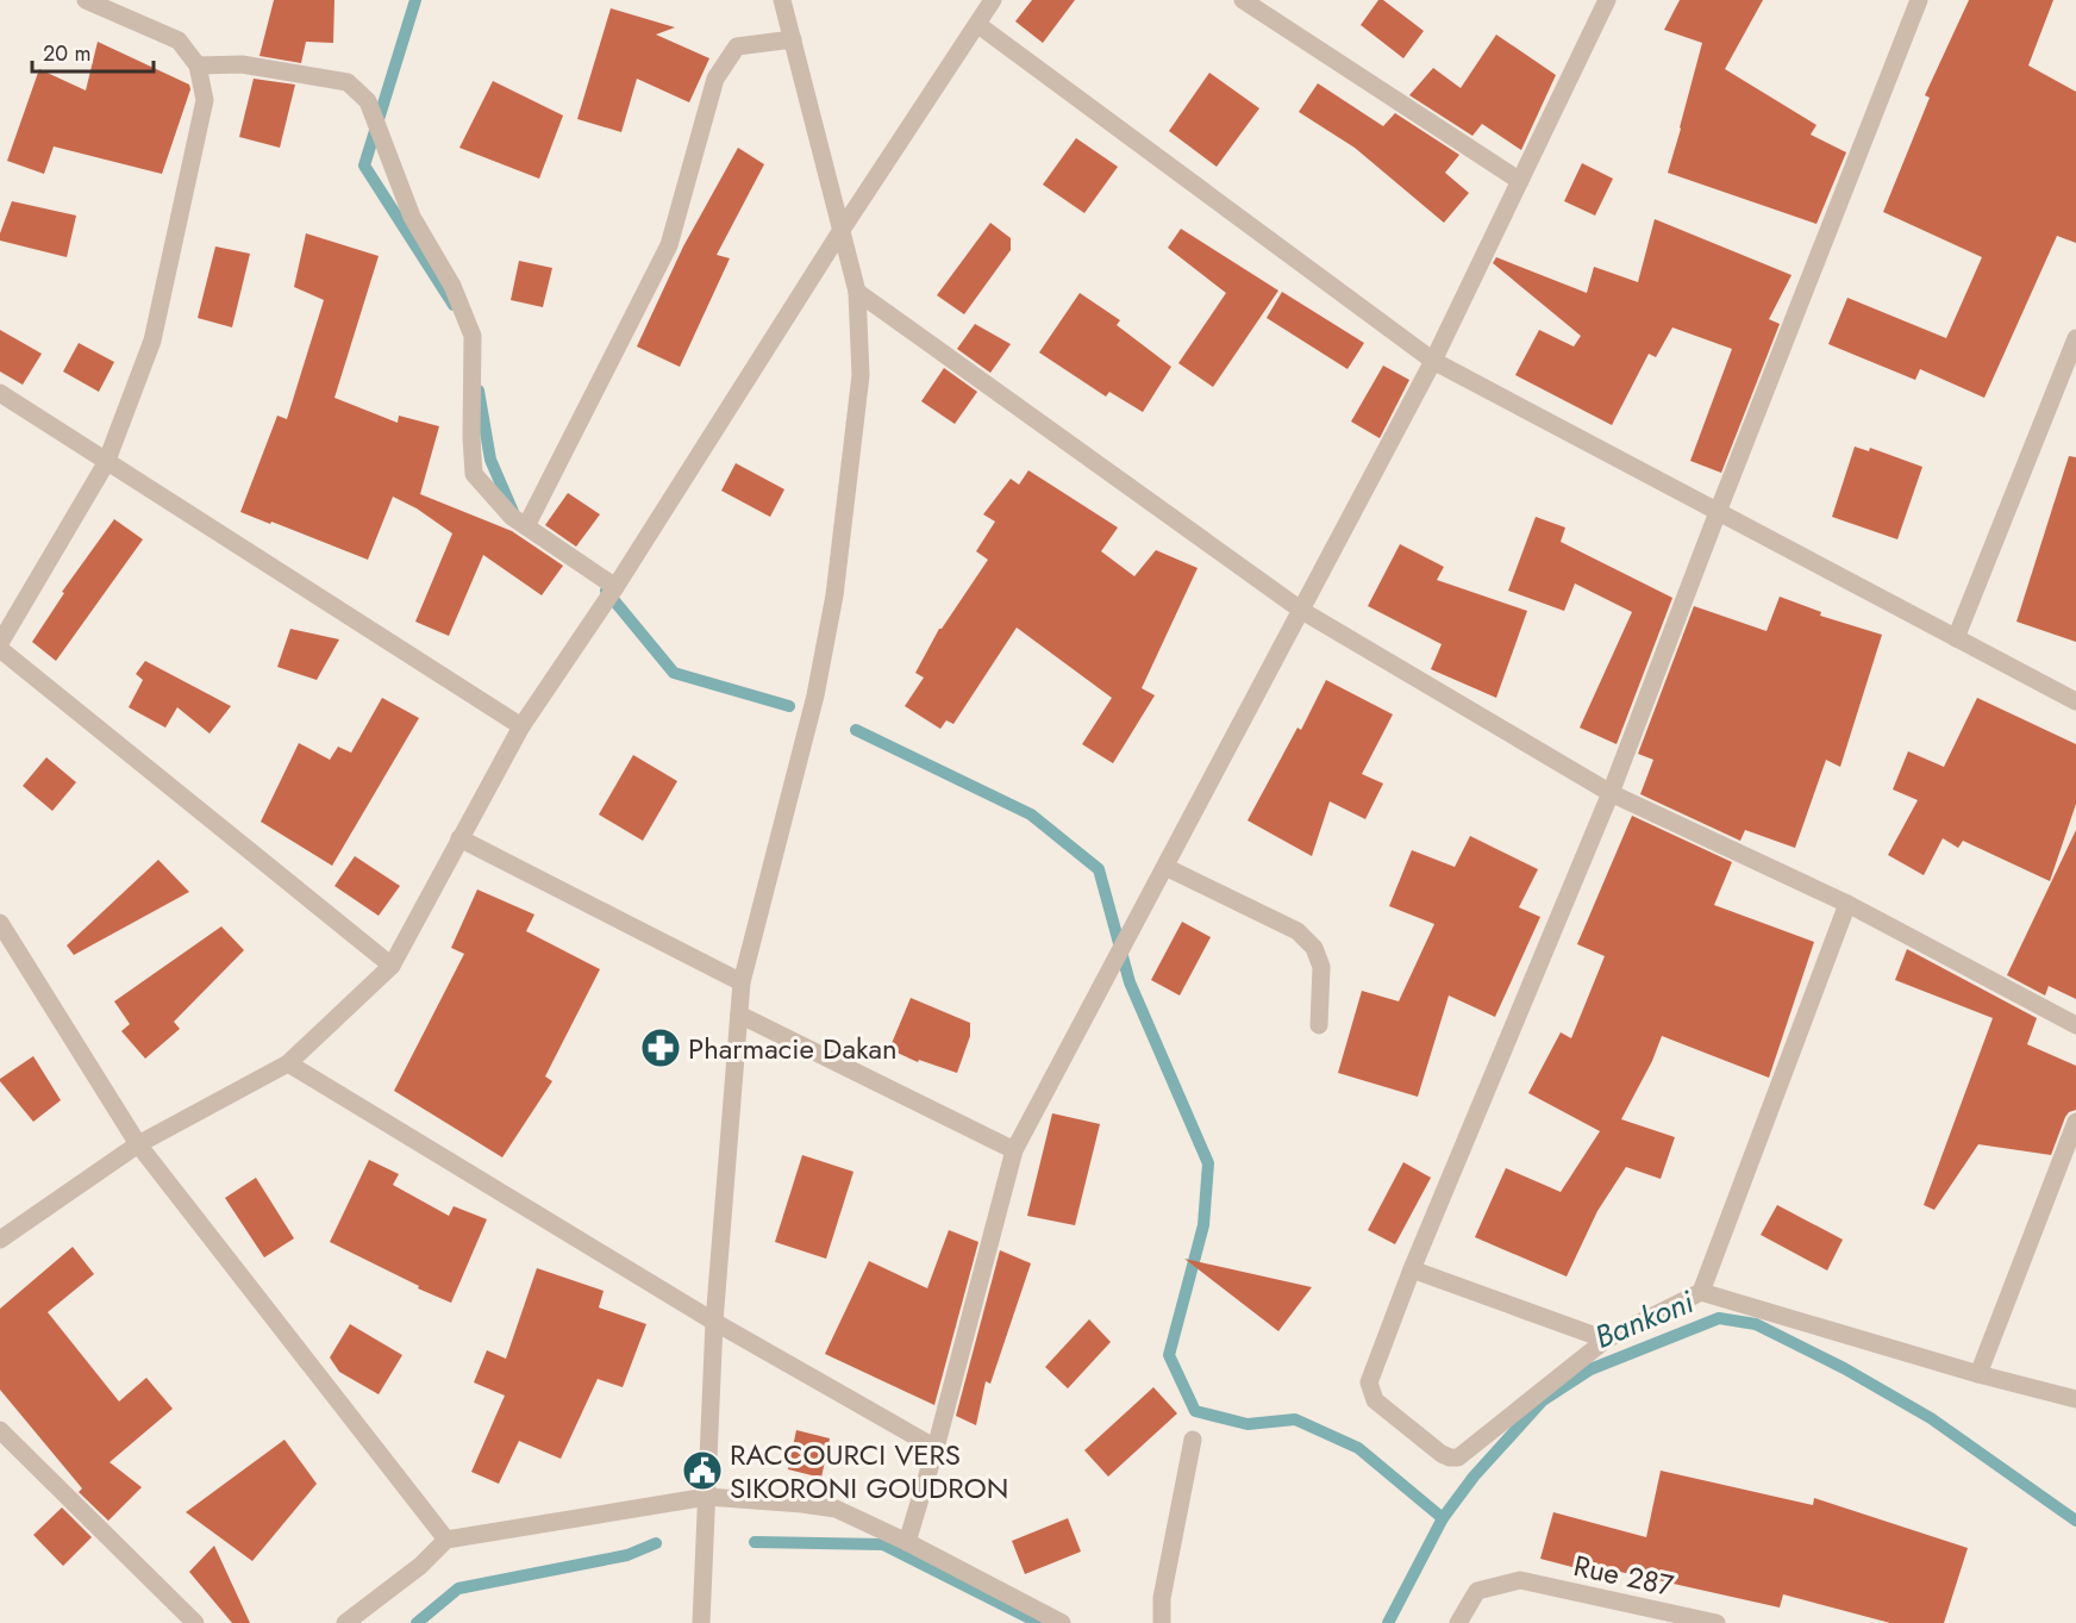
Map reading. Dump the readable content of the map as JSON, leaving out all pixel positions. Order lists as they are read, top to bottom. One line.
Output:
{"streets":{"street":["Rue 287"]},"water":["Bankoni"],"places":{"pharmacy":["Pharmacie Dakan"],"public building":["RACCOURCI VERS SIKORONI GOUDRON"]},"scale_bar":"20 m"}
